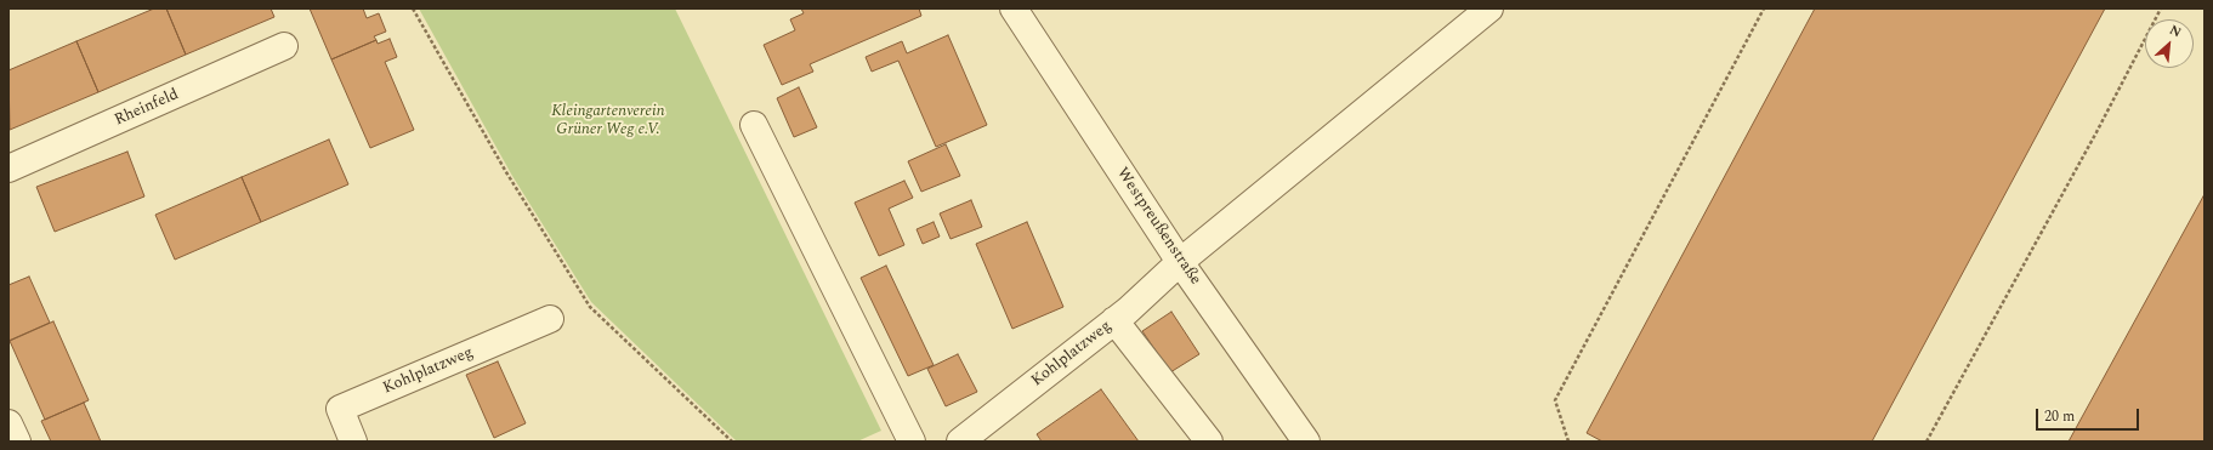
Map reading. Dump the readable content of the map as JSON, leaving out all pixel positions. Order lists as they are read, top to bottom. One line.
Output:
{"streets":{"street":["Rheinfeld","Westpreußenstraße","Kohlplatzweg"]},"crossings":[["Westpreußenstraße","Kohlplatzweg"]],"parks":["Kleingartenverein Grüner Weg e.V."],"scale_bar":"20 m","north":"top right"}
